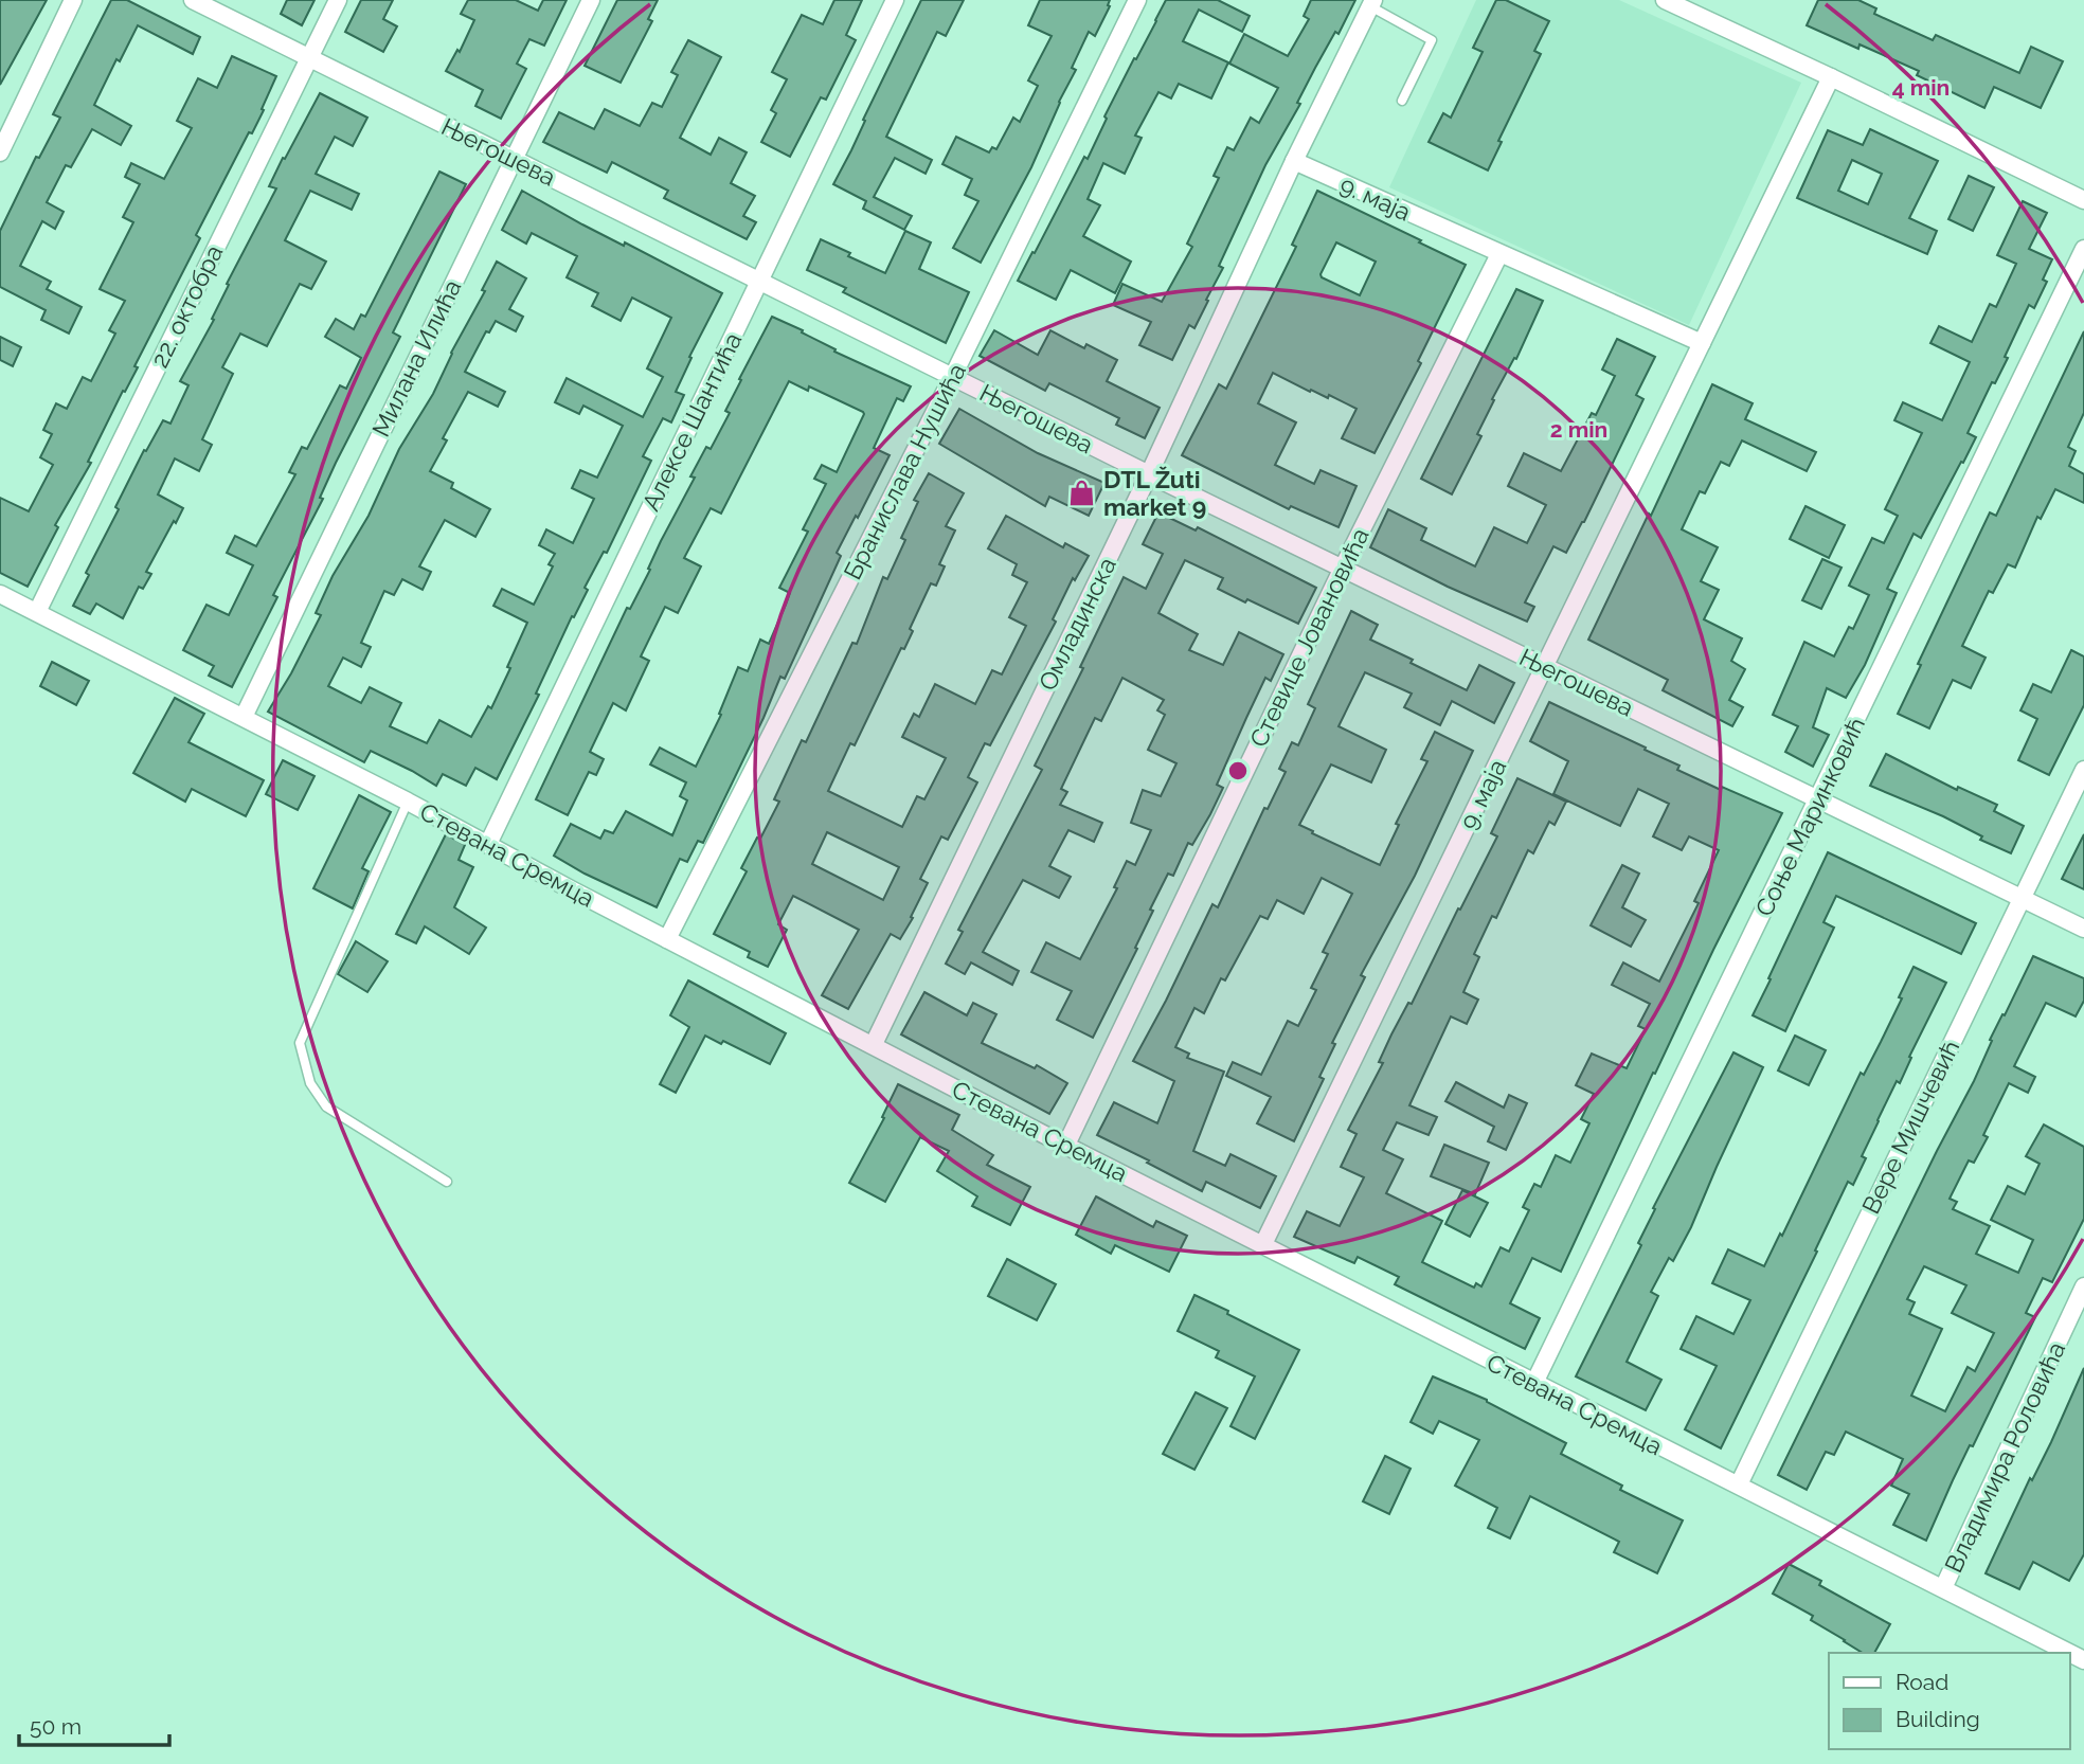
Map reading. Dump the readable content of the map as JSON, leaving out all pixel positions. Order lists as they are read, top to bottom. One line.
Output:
{"streets":{"street":["Његошева","9. маја","22. октобра","Милана Илића","Алексе Шантића","Бранислава Нушића","Омладинска","Стевице Јовановића","Соње Маринковић","Стевана Сремца","Вере Мишчевић","Владимира Роловића"]},"crossings":[["Његошева","9. маја"],["Његошева","22. октобра"],["Његошева","Милана Илића"],["Његошева","Алексе Шантића"],["Његошева","Бранислава Нушића"],["Његошева","Омладинска"],["Његошева","Стевице Јовановића"],["Његошева","Соње Маринковић"],["Његошева","Вере Мишчевић"],["9. маја","Омладинска"],["9. маја","Стевице Јовановића"],["9. маја","Стевана Сремца"],["22. октобра","Стевана Сремца"],["Милана Илића","Стевана Сремца"],["Алексе Шантића","Стевана Сремца"],["Бранислава Нушића","Стевана Сремца"],["Омладинска","Стевана Сремца"],["Стевице Јовановића","Стевана Сремца"],["Соње Маринковић","Стевана Сремца"],["Стевана Сремца","Вере Мишчевић"],["Стевана Сремца","Владимира Роловића"]],"places":{"shop":["DTL Žuti market 9"]},"legend":["Road","Building"],"scale_bar":"50 m","rings":["4 min","2 min"]}
